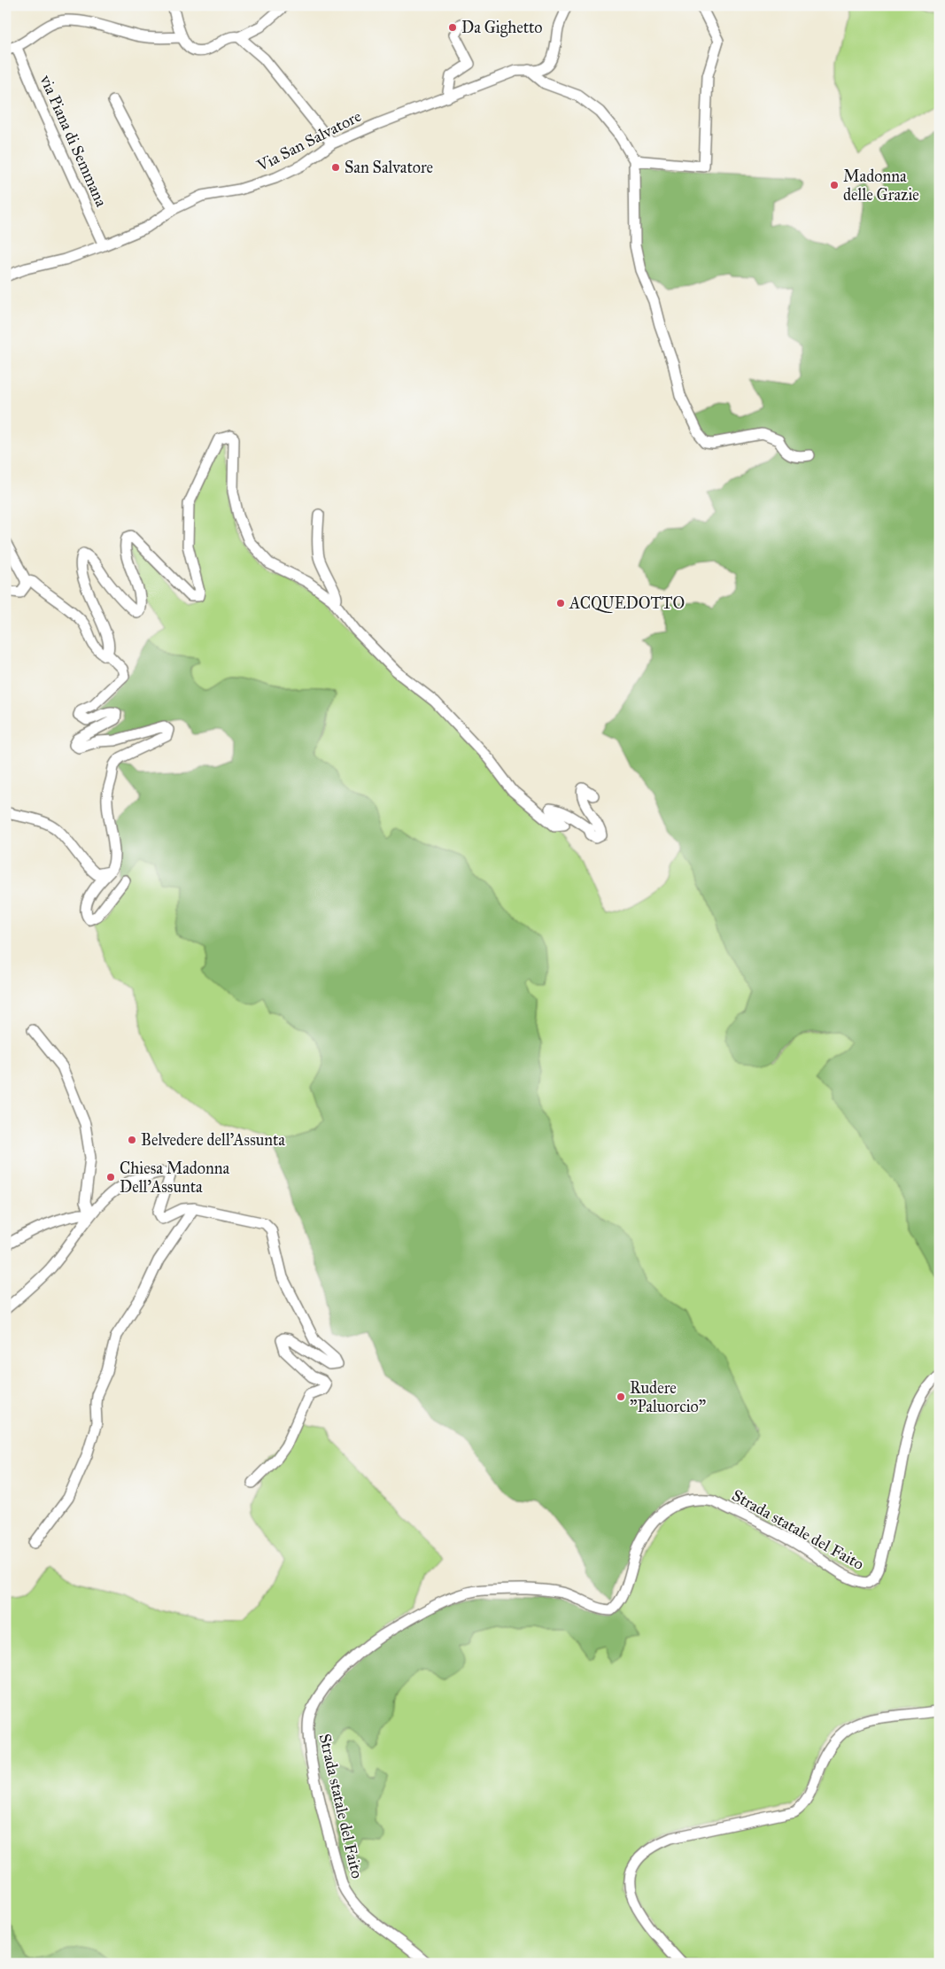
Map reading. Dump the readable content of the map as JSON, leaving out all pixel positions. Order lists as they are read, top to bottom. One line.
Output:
{"streets":{"street":["via Piana di Semmana","Via San Salvatore","Strada statale del Faito"]},"crossings":[["via Piana di Semmana","Via San Salvatore"]],"places":["Da Gighetto","San Salvatore","Madonna delle Grazie","ACQUEDOTTO","Belvedere dell'Assunta","Chiesa Madonna Dell'Assunta","Rudere \"Paluorcio\""]}
